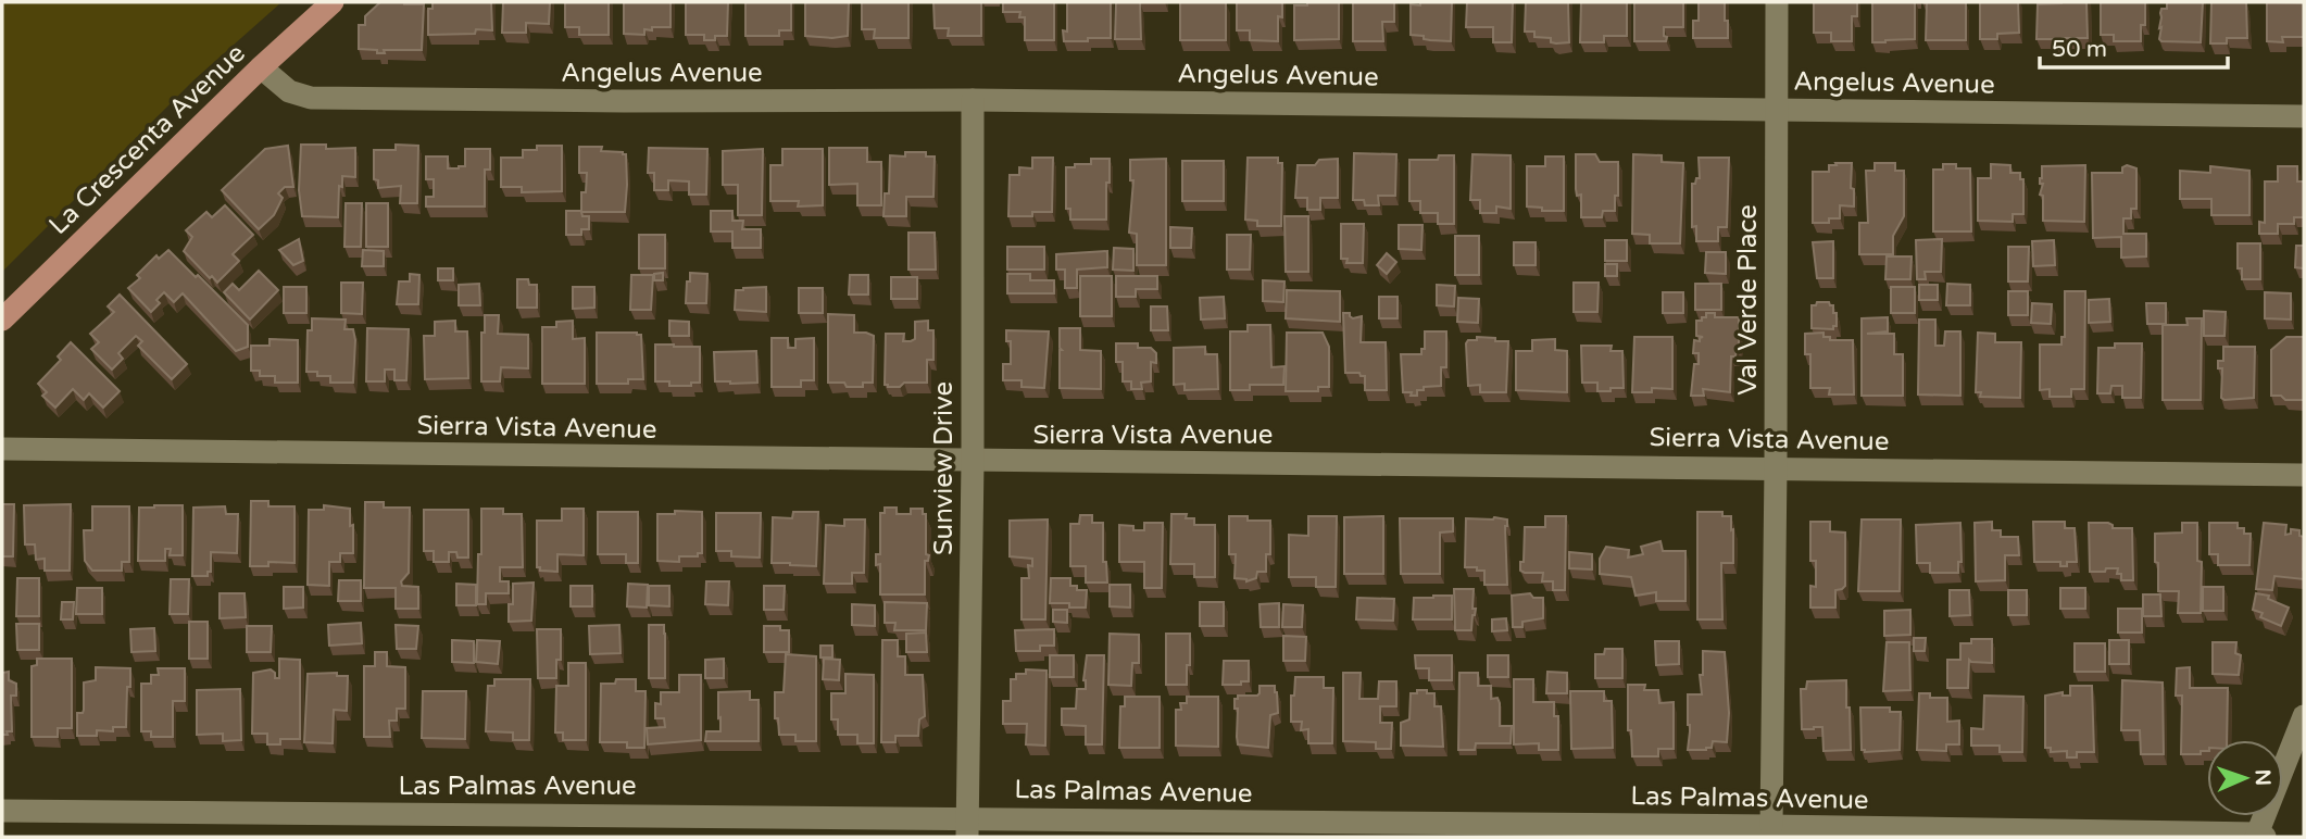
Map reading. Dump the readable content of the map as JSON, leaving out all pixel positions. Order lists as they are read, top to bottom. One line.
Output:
{"streets":{"main road":["La Crescenta Avenue"],"street":["Angelus Avenue","Val Verde Place","Sierra Vista Avenue","Sunview Drive","Las Palmas Avenue"]},"crossings":[["Angelus Avenue","La Crescenta Avenue"],["Angelus Avenue","Val Verde Place"],["Angelus Avenue","Sunview Drive"],["Val Verde Place","Sierra Vista Avenue"],["Val Verde Place","Las Palmas Avenue"],["Sierra Vista Avenue","Sunview Drive"],["Sunview Drive","Las Palmas Avenue"]],"scale_bar":"50 m","north":"right"}
